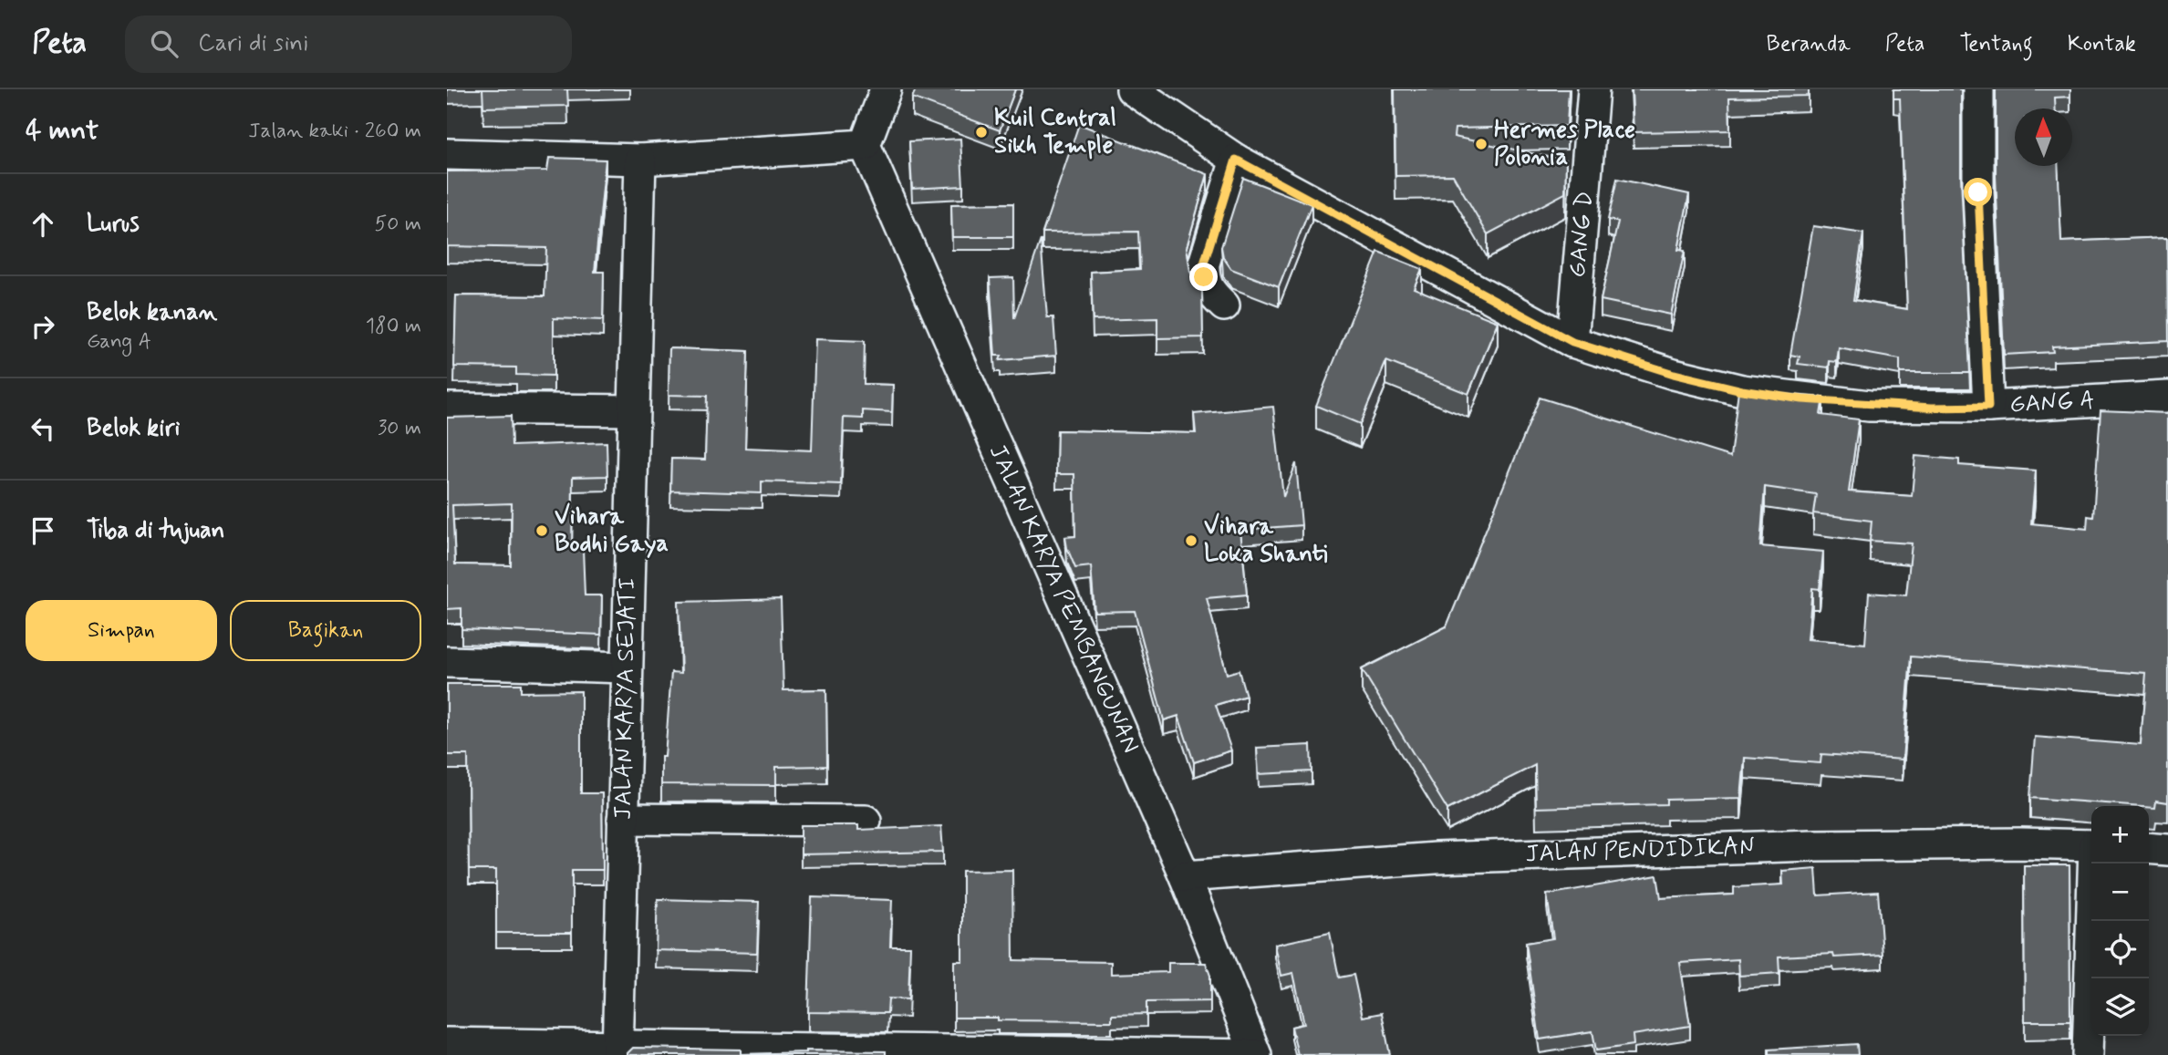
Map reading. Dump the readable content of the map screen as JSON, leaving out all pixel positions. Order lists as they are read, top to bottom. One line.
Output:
{"streets":{"street":["GANG D","GANG A","JALAN KARYA PEMBANGUNAN","JALAN KARYA SEJATI","JALAN PENDIDIKAN"]},"crossings":[["GANG D","GANG A"],["JALAN KARYA PEMBANGUNAN","JALAN PENDIDIKAN"]],"places":["Kuil Central Sikh Temple","Hermes Place Polonia","Vihara Bodhi Gaya","Vihara Loka Shanti"],"north":"top","page":{"header":"Peta","search":"Cari di sini","nav":["Beranda","Peta","Tentang","Kontak"],"heading":["4 mnt","Jalan kaki · 260 m"],"list":[["Lurus","50 m"],["Belok kanan","Gang A","180 m"],["Belok kiri","30 m"],"Tiba di tujuan"],"buttons":["Simpan","Bagikan"],"map_buttons":["+","−"]}}
